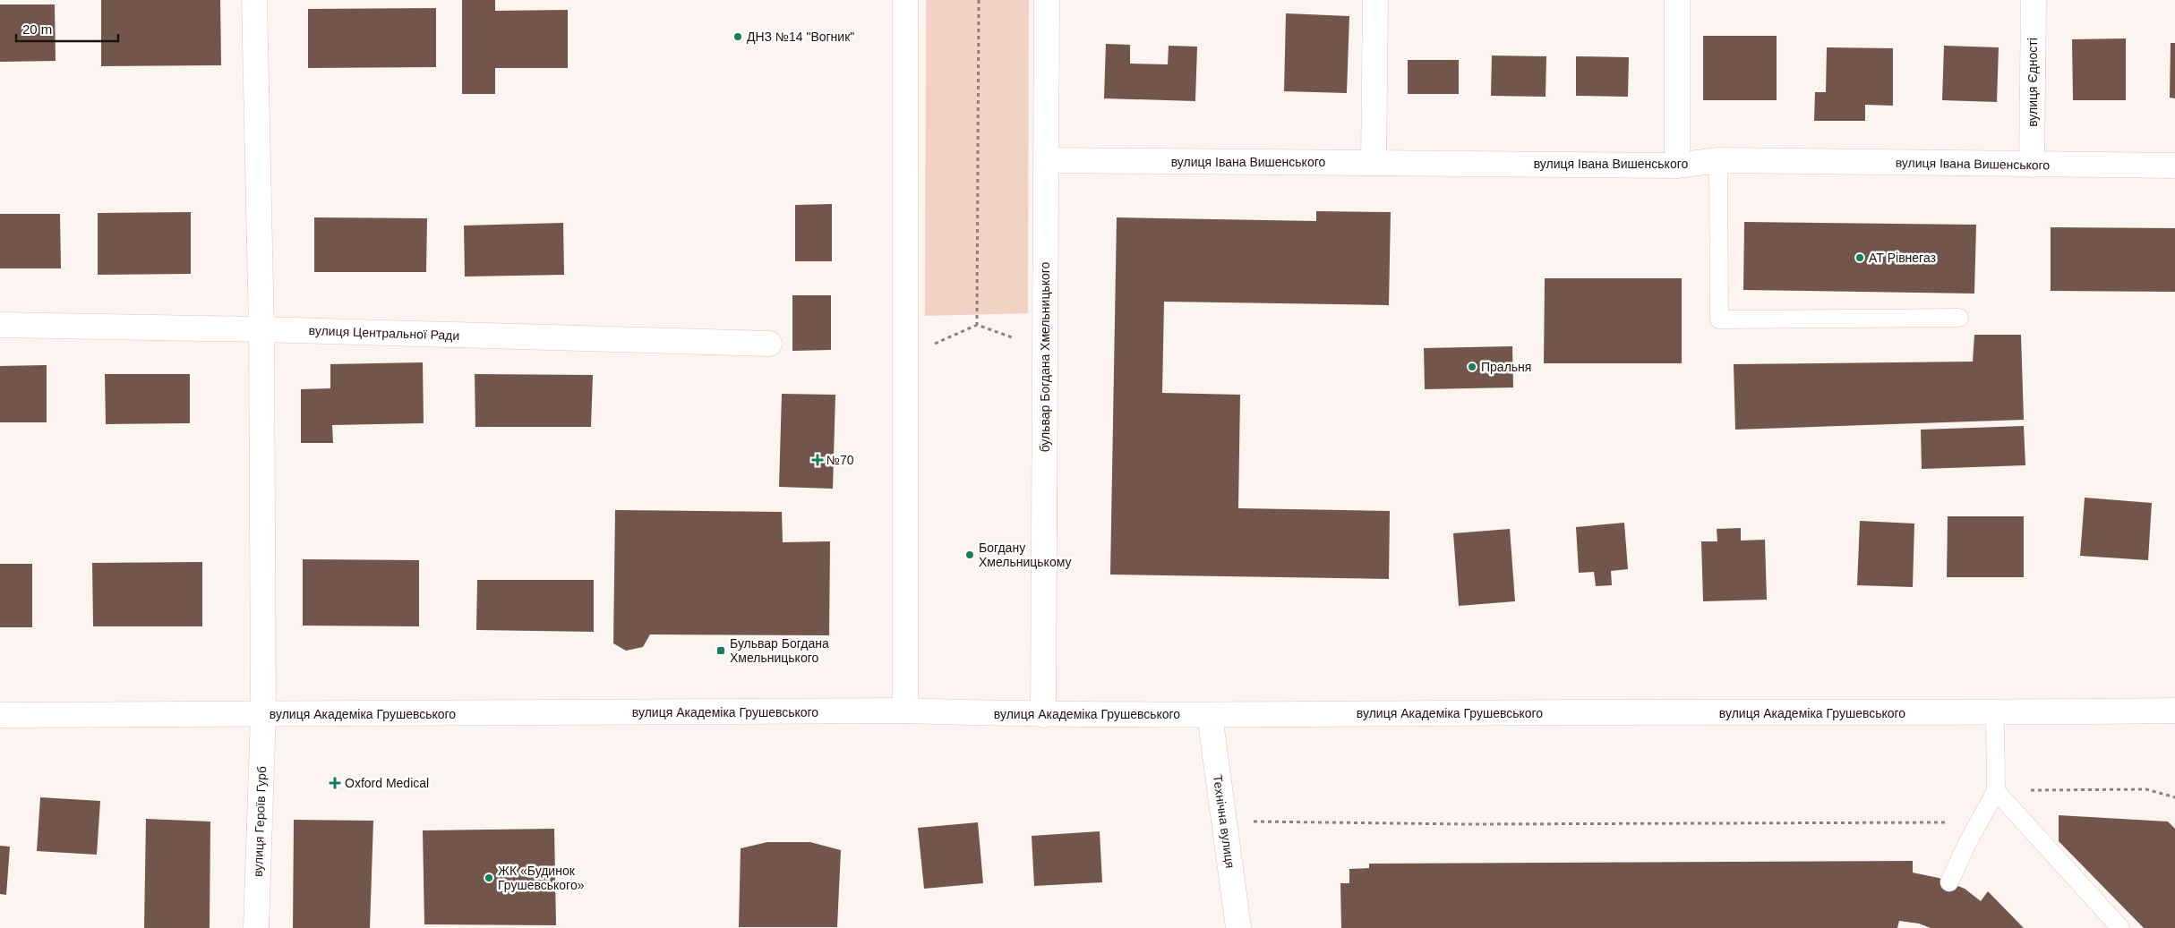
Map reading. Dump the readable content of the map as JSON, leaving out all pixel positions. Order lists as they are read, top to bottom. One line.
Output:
{"streets":{"street":["вулиця Єдності","вулиця Івана Вишенського","вулиця Центральної Ради","бульвар Богдана Хмельницького","вулиця Академіка Грушевського","вулиця Героїв Гурб","Технічна вулиця"]},"crossings":[["вулиця Єдності","вулиця Івана Вишенського"],["вулиця Івана Вишенського","бульвар Богдана Хмельницького"],["вулиця Центральної Ради","вулиця Героїв Гурб"],["бульвар Богдана Хмельницького","вулиця Академіка Грушевського"],["вулиця Академіка Грушевського","вулиця Героїв Гурб"],["вулиця Академіка Грушевського","Технічна вулиця"]],"places":{"other":["ДНЗ №14 \"Вогник\"","АТ Рівнегаз","Пральня","Богдану Хмельницькому","ЖК «Будинок Грушевського»"],"health":["№70","Oxford Medical"],"transit":["Бульвар Богдана Хмельницького"]},"scale_bar":"20 m"}
